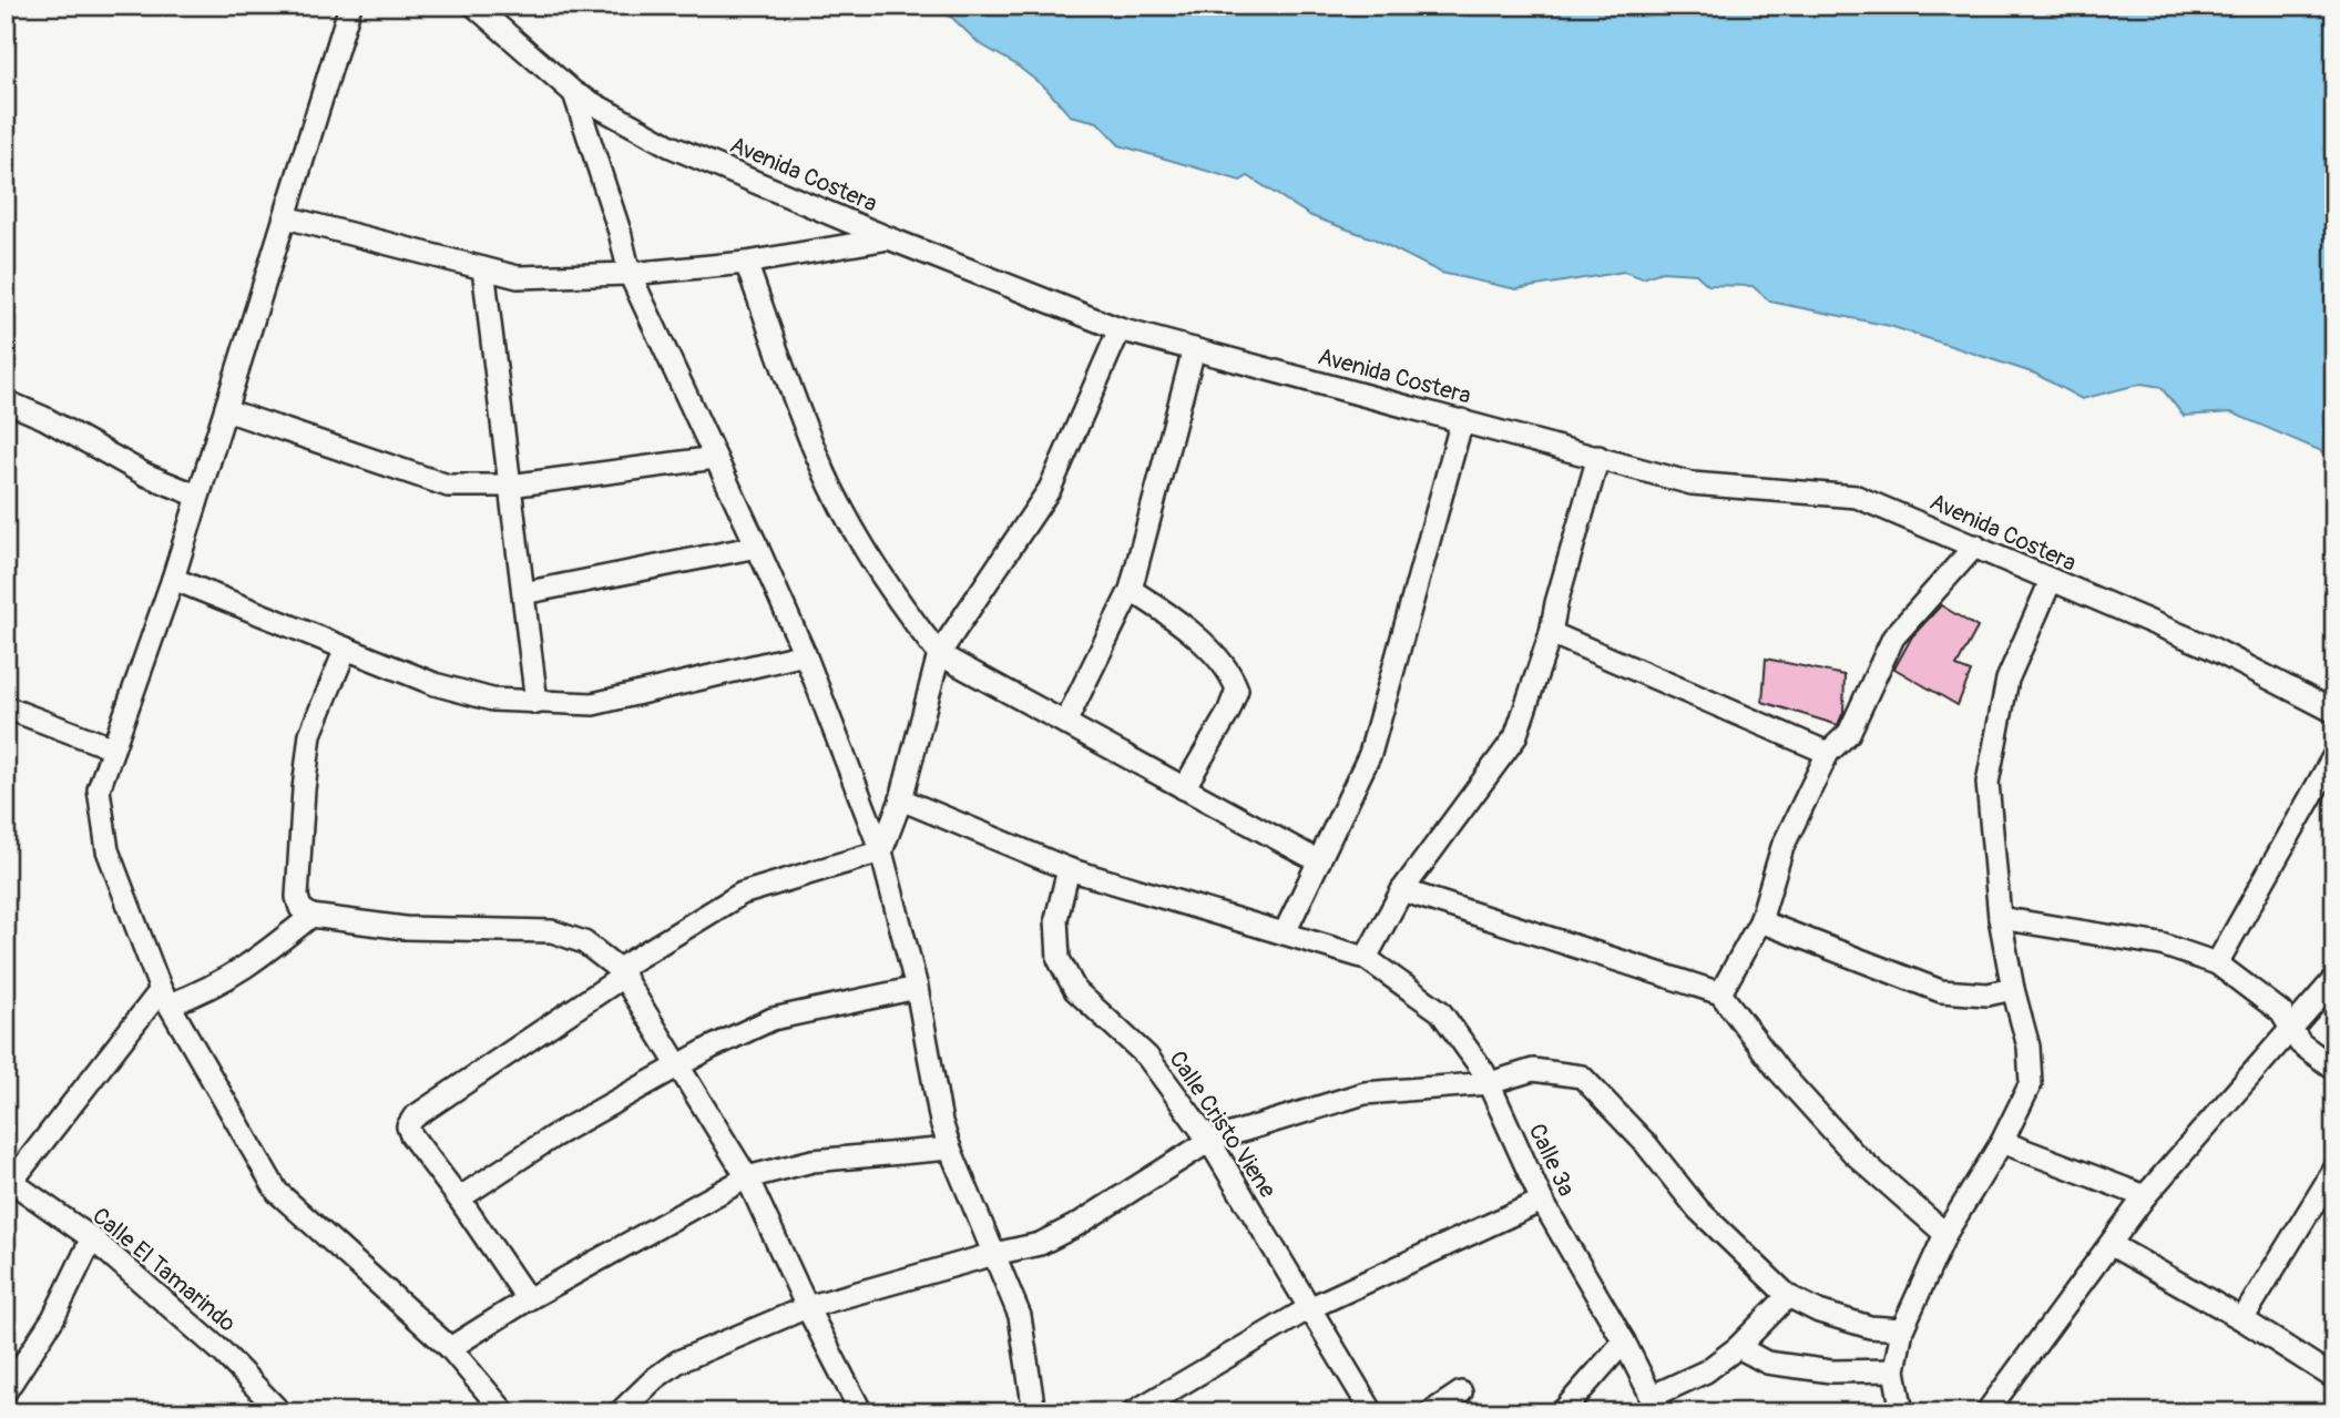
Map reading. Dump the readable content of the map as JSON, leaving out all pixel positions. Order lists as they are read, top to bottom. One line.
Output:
{"streets":{"street":["Avenida Costera","Calle Cristo Viene","Calle 3ª","Calle El Tamarindo"]},"crossings":[["Calle Cristo Viene","Calle 3ª"]]}
